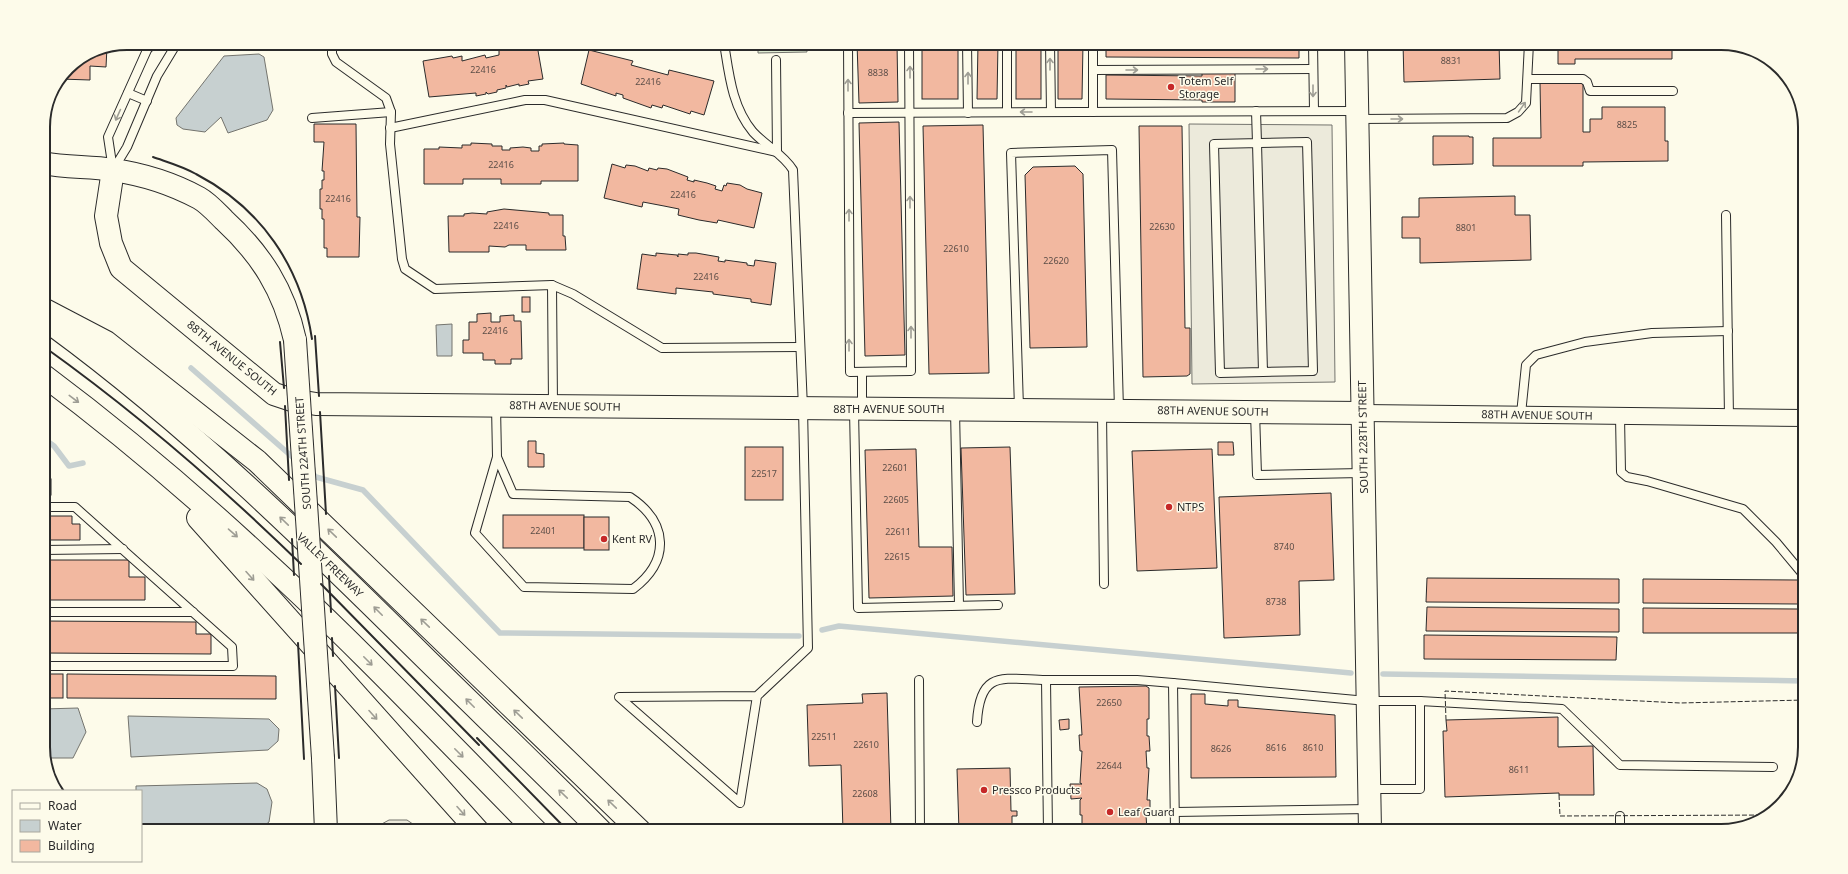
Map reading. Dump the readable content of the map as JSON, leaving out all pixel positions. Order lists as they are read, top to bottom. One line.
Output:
{"streets":{"main road":["88TH AVENUE SOUTH","SOUTH 228TH STREET","SOUTH 224TH STREET","VALLEY FREEWAY"]},"crossings":[["88TH AVENUE SOUTH","SOUTH 228TH STREET"],["88TH AVENUE SOUTH","SOUTH 224TH STREET"]],"places":["Totem Self Storage","NTPS","Kent RV","Pressco Products","Leaf Guard"],"house_numbers":["8831","22416","8838","22416","8825","22416","22416","22416","22416","22630","8801","22610","22620","22416","22416","22601","22517","22605","22401","22611","8740","22615","8738","22650","22511","22610","8616","8610","8626","22644","8611","22608"],"legend":["Road","Water","Building"]}
